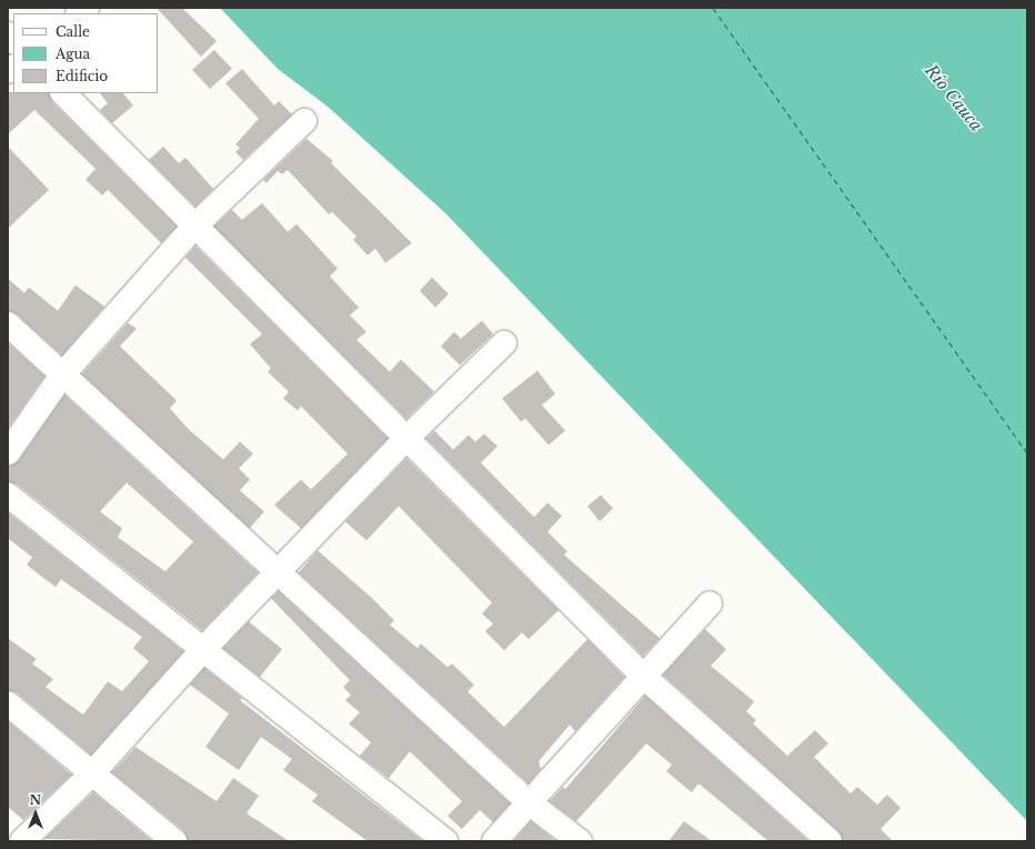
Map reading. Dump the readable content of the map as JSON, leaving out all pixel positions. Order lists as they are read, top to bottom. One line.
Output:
{"water":["Río Cauca"],"legend":["Calle","Agua","Edificio"],"north":"top"}
